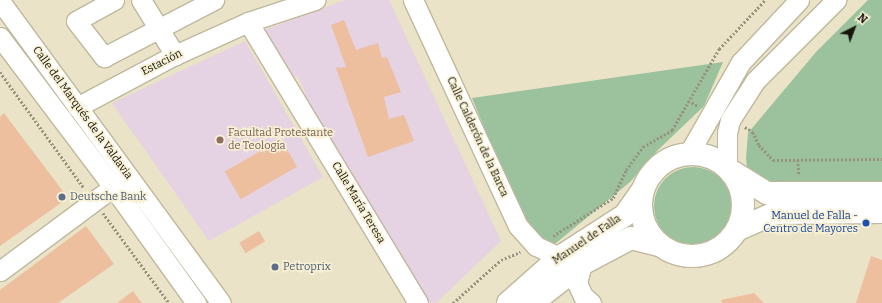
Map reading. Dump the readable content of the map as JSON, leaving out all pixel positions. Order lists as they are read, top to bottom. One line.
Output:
{"streets":{"main road":["Manuel de Falla"],"street":["Estación","Calle del Marqués de la Valdavia","Calle Calderón de la Barca","Calle María Teresa"]},"crossings":[["Estación","Calle del Marqués de la Valdavia"],["Estación","Calle María Teresa"],["Calle Calderón de la Barca","Manuel de Falla"]],"places":["Facultad Protestante de Teología","Deutsche Bank","Manuel de Falla - Centro de Mayores","Petroprix"],"north":"top right"}
